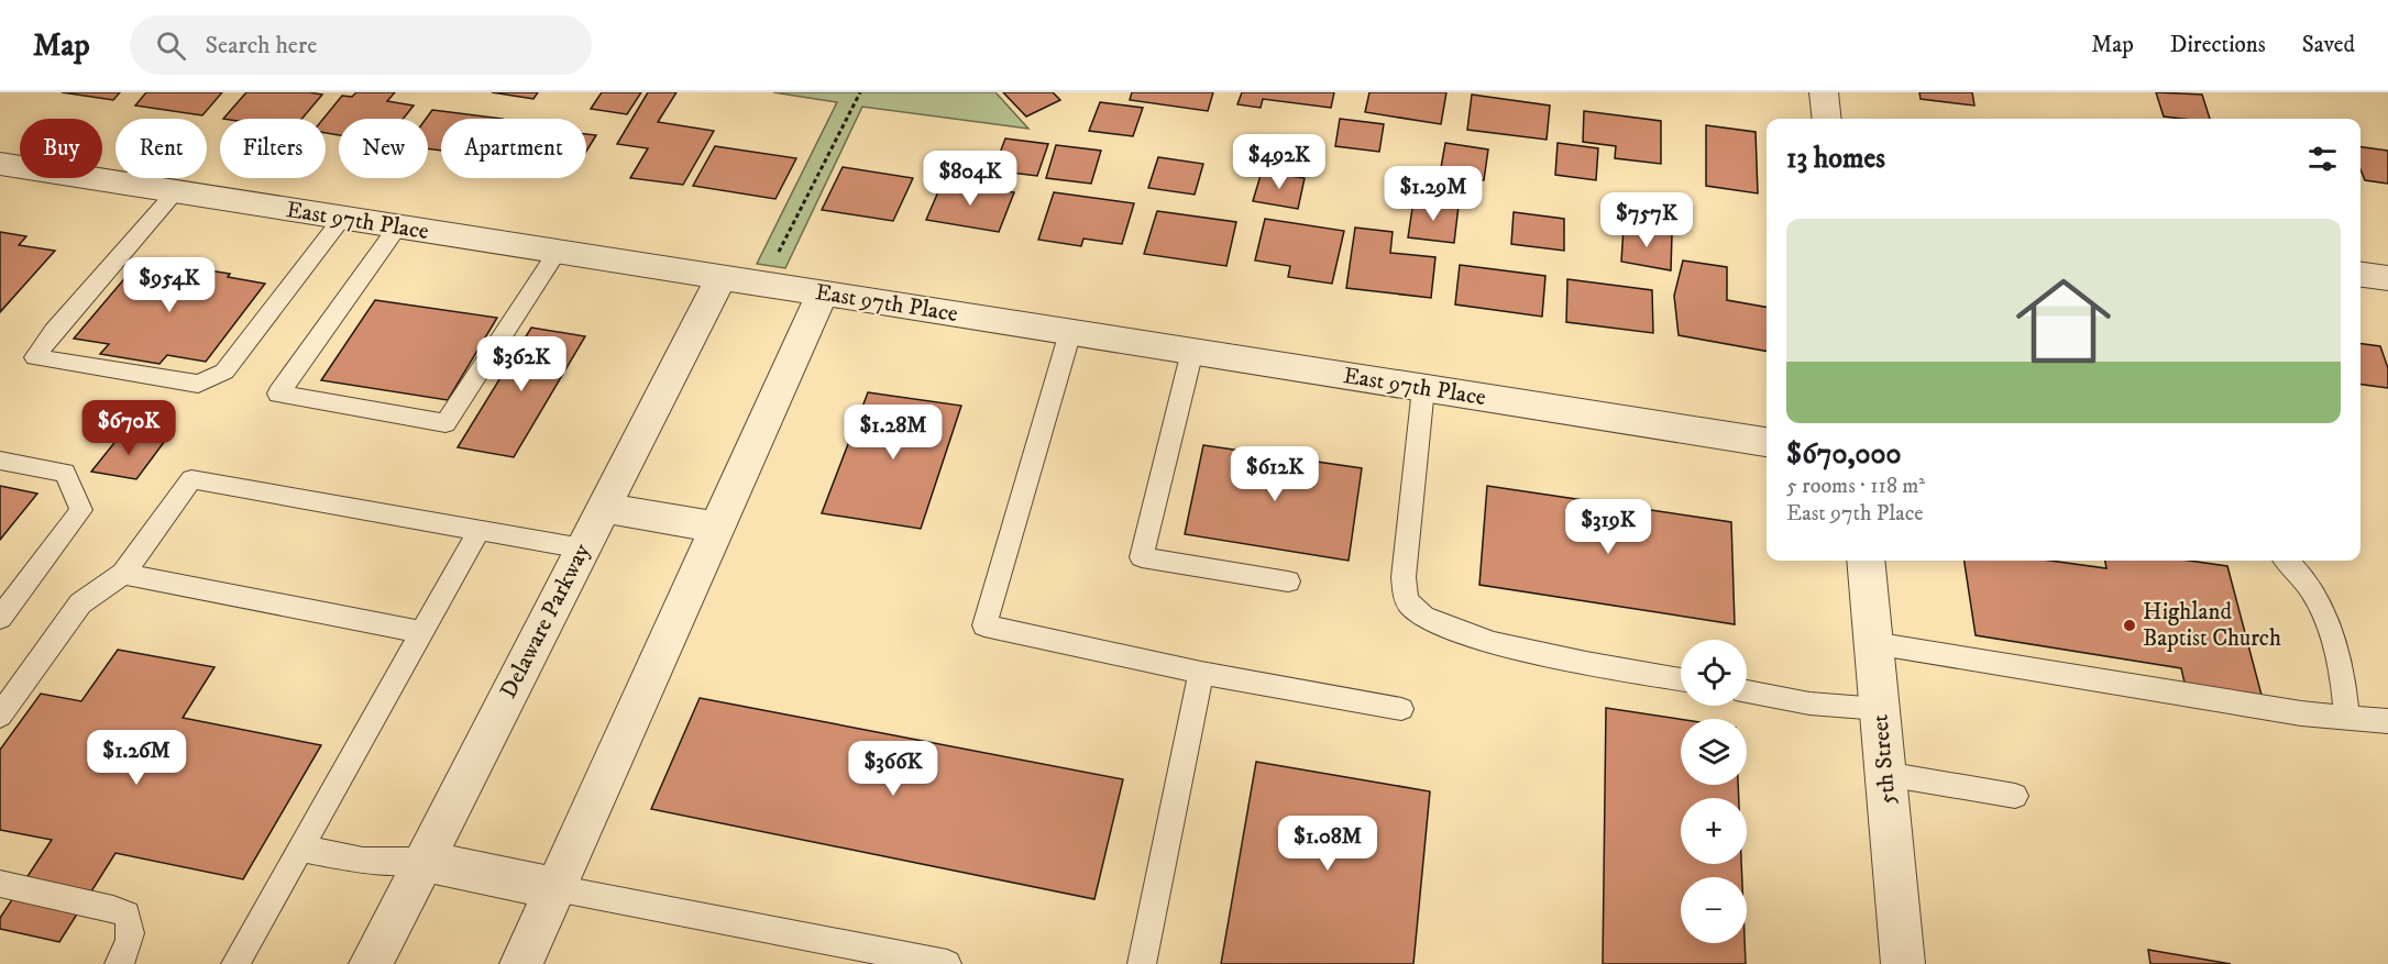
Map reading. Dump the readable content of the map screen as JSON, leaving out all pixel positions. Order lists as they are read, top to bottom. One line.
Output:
{"streets":{"street":["East 97th Place","Delaware Parkway","5th Street"]},"crossings":[["East 97th Place","Delaware Parkway"]],"places":["Highland Baptist Church"],"page":{"header":"Map","search":"Search here","nav":["Map","Directions","Saved"],"chip":["Buy","Rent","Filters","New","Apartment"],"heading":"13 homes","price":["$492K","$804K","$1.29M","$757K","$954K","$362K","$670K","$1.28M","$612K","$319K","$1.26M","$366K","$1.08M"],"list":[{"name":"$670,000","note":"5 rooms · 118 m² · East 97th Place"}],"map_buttons":["+","−"]}}
